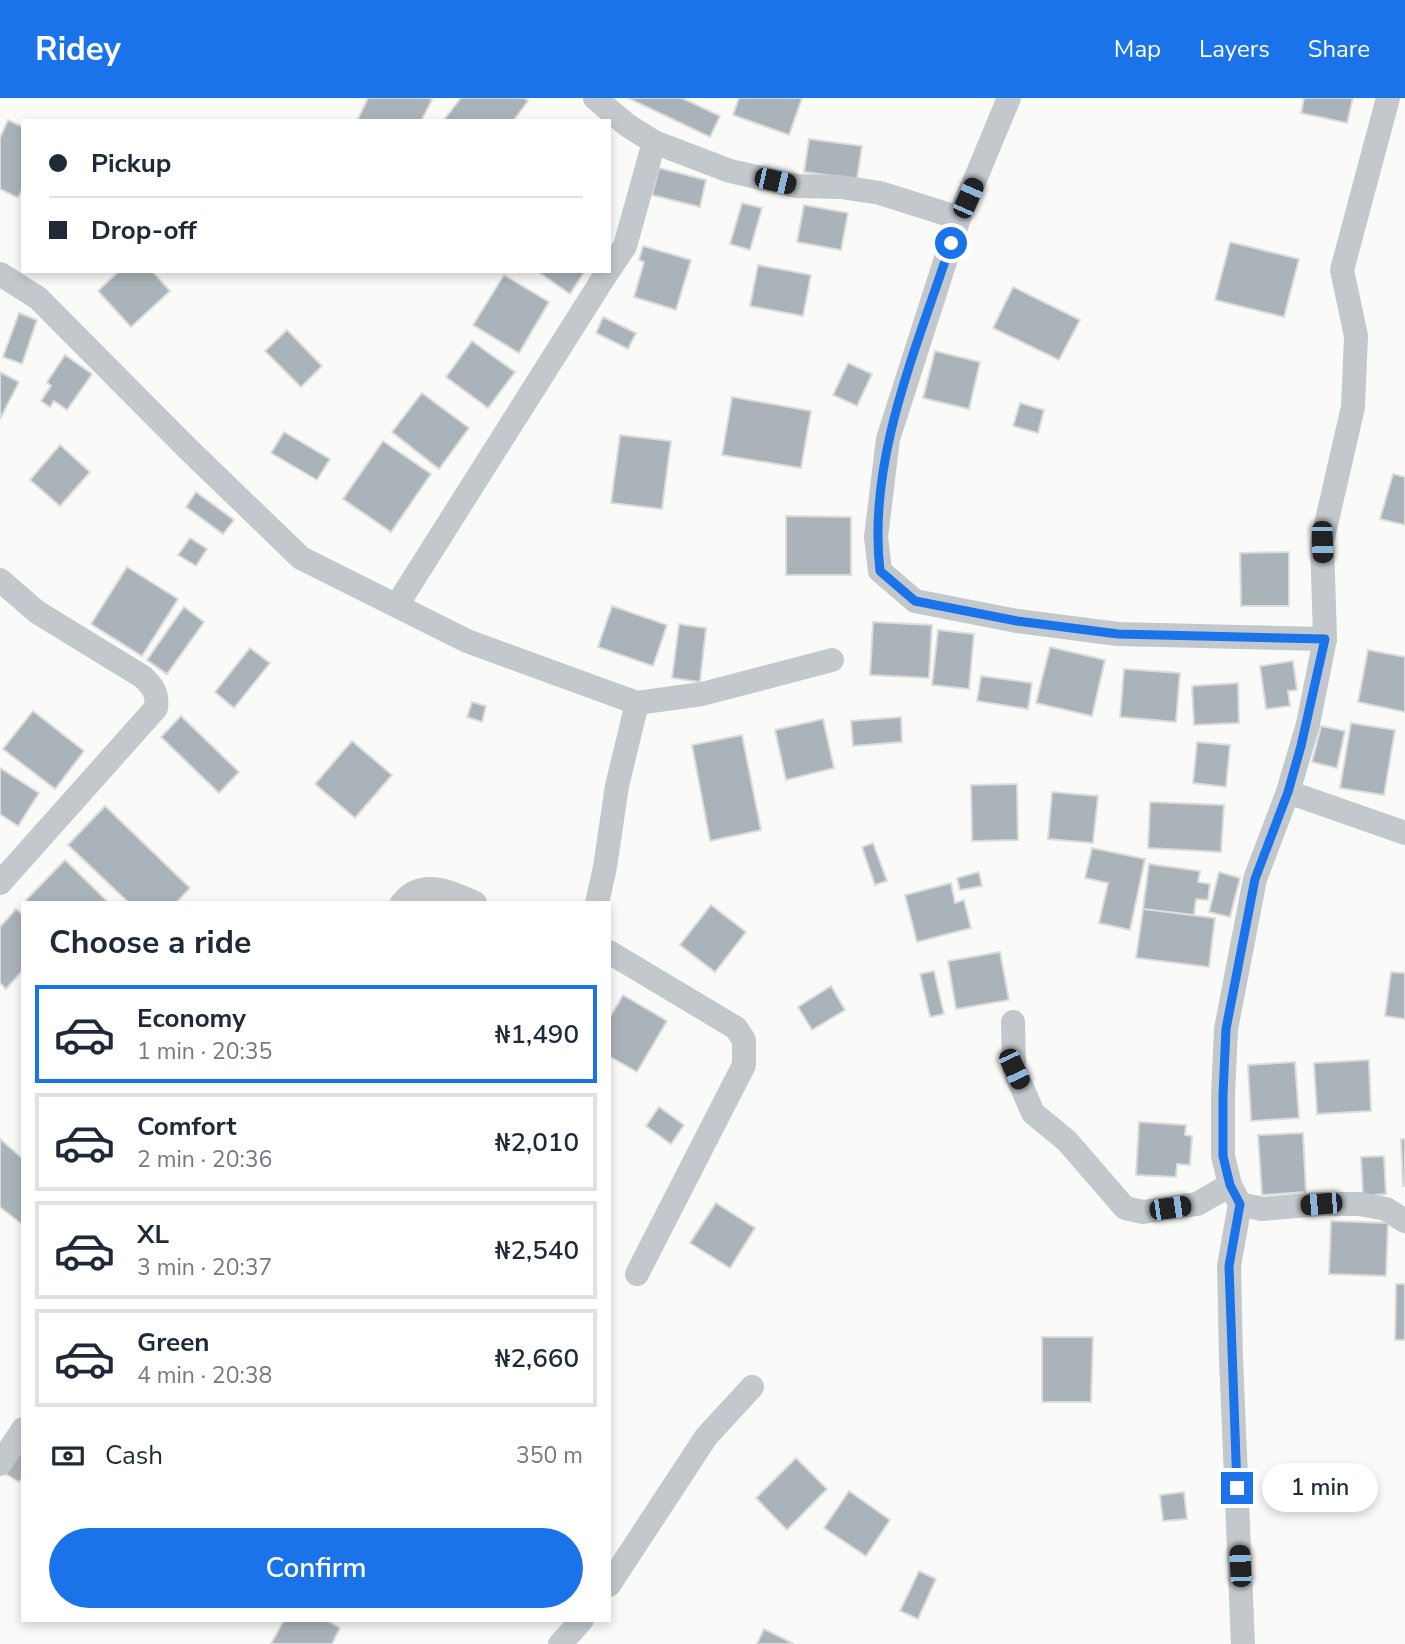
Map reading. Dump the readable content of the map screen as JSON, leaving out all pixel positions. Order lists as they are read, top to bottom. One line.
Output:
{"page":{"header":"Ridey","nav":["Map","Layers","Share"],"banner":["Pickup","Drop-off"],"heading":"Choose a ride","list":[{"name":"Economy","note":"1 min · 20:35","value":"₦1,490"},{"name":"Comfort","note":"2 min · 20:36","value":"₦2,010"},{"name":"XL","note":"3 min · 20:37","value":"₦2,540"},{"name":"Green","note":"4 min · 20:38","value":"₦2,660"}],"pay":["Cash","350 m"],"bubble":"1 min","buttons":"Confirm"}}
